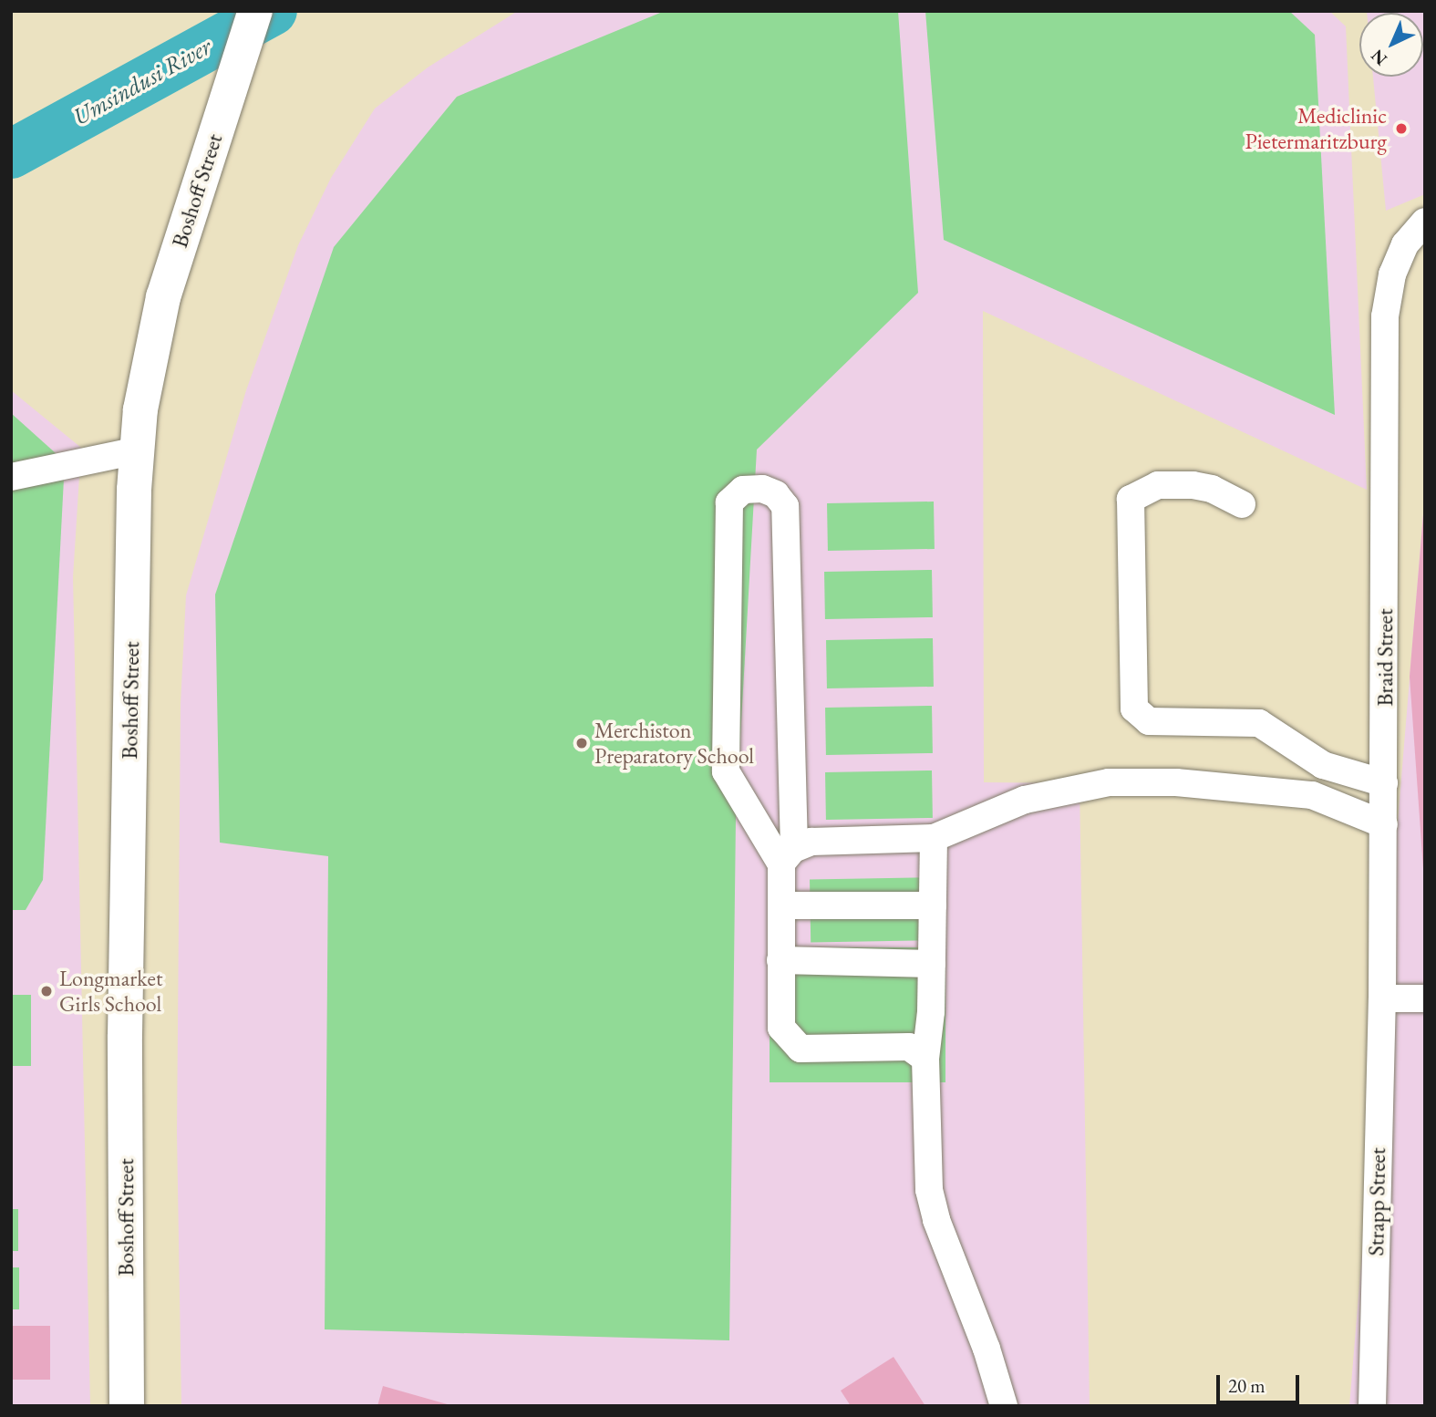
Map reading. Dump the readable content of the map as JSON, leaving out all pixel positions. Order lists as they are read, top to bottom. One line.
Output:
{"streets":{"main road":["Boshoff Street"],"street":["Braid Street","Strapp Street"]},"crossings":[["Braid Street","Strapp Street"]],"water":["Umsindusi River"],"places":["Mediclinic Pietermaritzburg","Merchiston Preparatory School","Longmarket Girls School"],"scale_bar":"20 m","north":"bottom left"}
